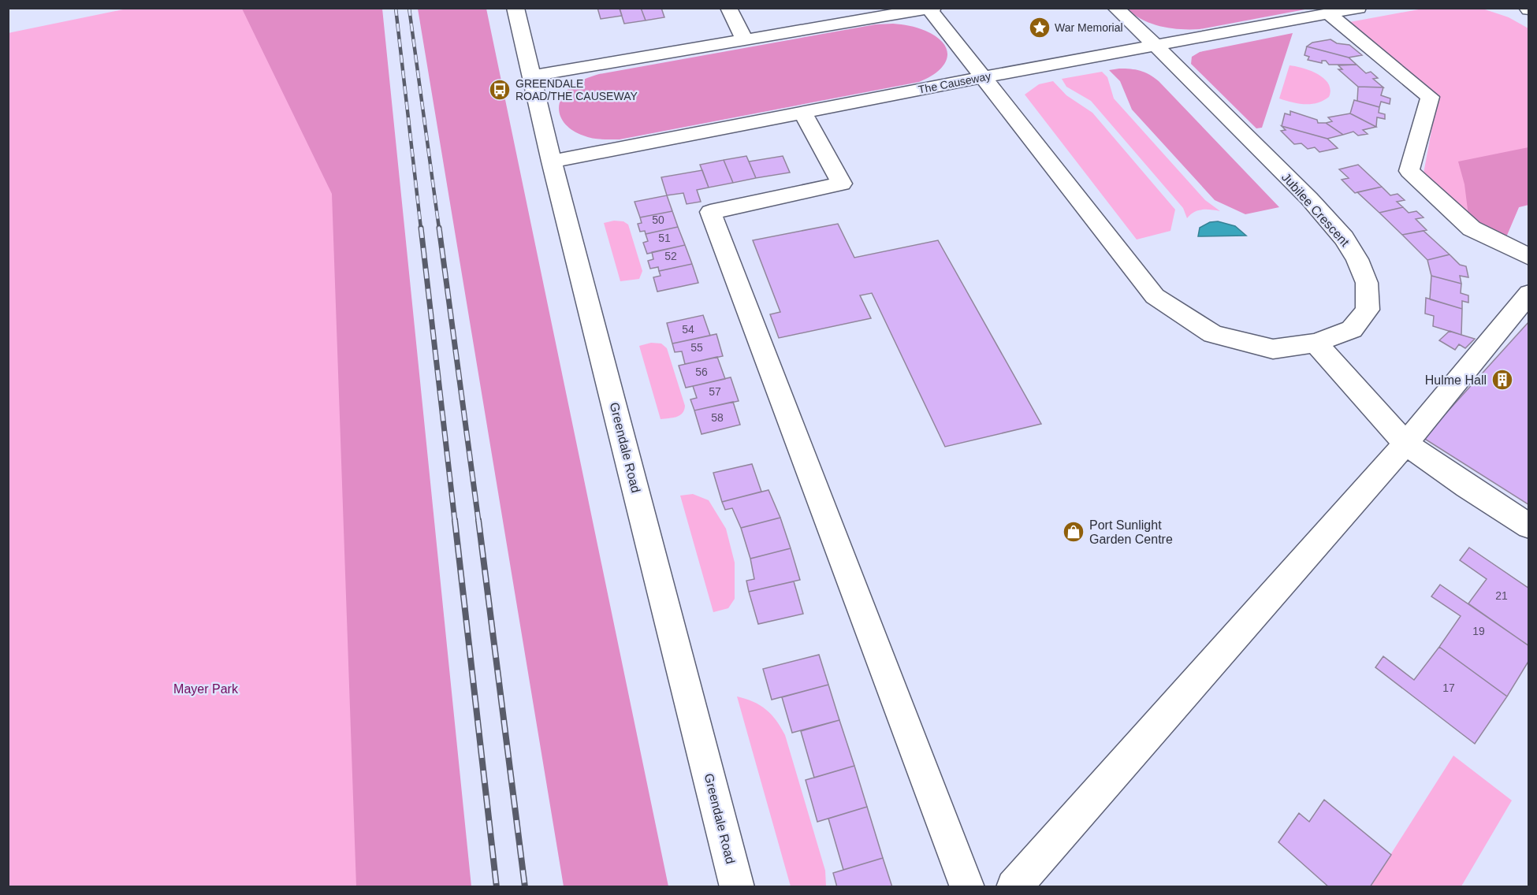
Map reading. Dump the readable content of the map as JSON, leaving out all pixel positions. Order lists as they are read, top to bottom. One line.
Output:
{"streets":{"street":["The Causeway","Jubilee Crescent","Greendale Road"]},"crossings":[["The Causeway","Jubilee Crescent"],["The Causeway","Greendale Road"]],"parks":["Mayer Park"],"places":{"place":["War Memorial"],"bus stop":["GREENDALE ROAD/THE CAUSEWAY"],"building":["Hulme Hall"],"shop":["Port Sunlight Garden Centre"]},"house_numbers":["50","51","52","54","55","56","57","58","21","19","17"]}
